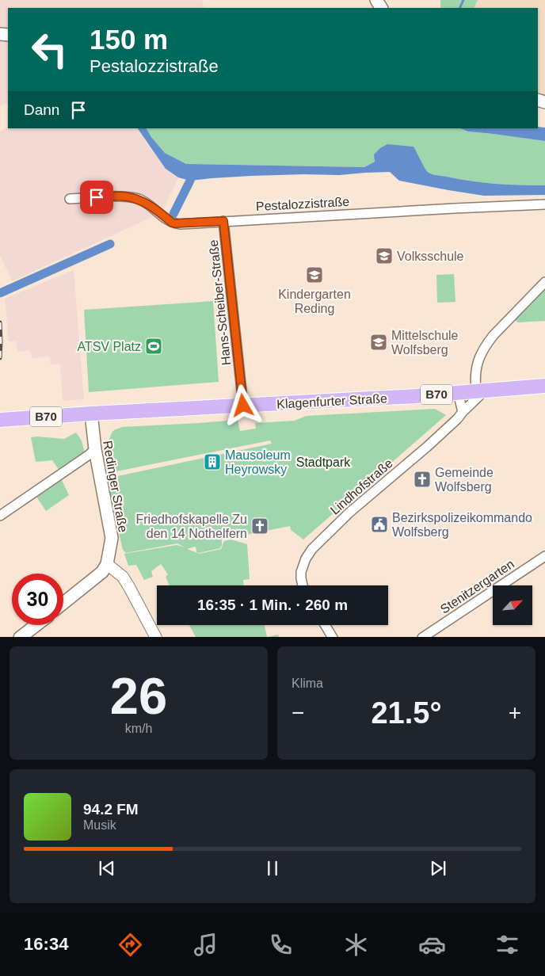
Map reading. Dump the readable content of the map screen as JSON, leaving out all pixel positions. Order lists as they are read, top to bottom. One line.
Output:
{"streets":{"main road":["B70","Klagenfurter Straße","Redinger Straße"],"street":["Pestalozzistraße","Hans-Scheiber-Straße","Lindhofstraße","Stenitzergarten"]},"crossings":[["Pestalozzistraße","Hans-Scheiber-Straße"],["Hans-Scheiber-Straße","Klagenfurter Straße"],["Klagenfurter Straße","Redinger Straße"],["Klagenfurter Straße","Lindhofstraße"]],"parks":["Stadtpark"],"places":{"school or university":["Volksschule","Kindergarten Reding","Mittelschule Wolfsberg"],"sports":["ATSV Platz"],"building":["Mausoleum Heyrowsky"],"church":["Gemeinde Wolfsberg","Friedhofskapelle Zu den 14 Nothelfern"],"public building":["Bezirkspolizeikommando Wolfsberg"]},"north":"top right","page":{"turn":["150 m","Pestalozzistraße"],"then":"Dann","limit":"30","trip":"16:35 · 1 Min. · 260 m","tile":[["26","km/h"],"Klima"],"heat":["−","21.5°","+"],"song":["94.2 FM","Musik"],"tabs":"16:34"}}
